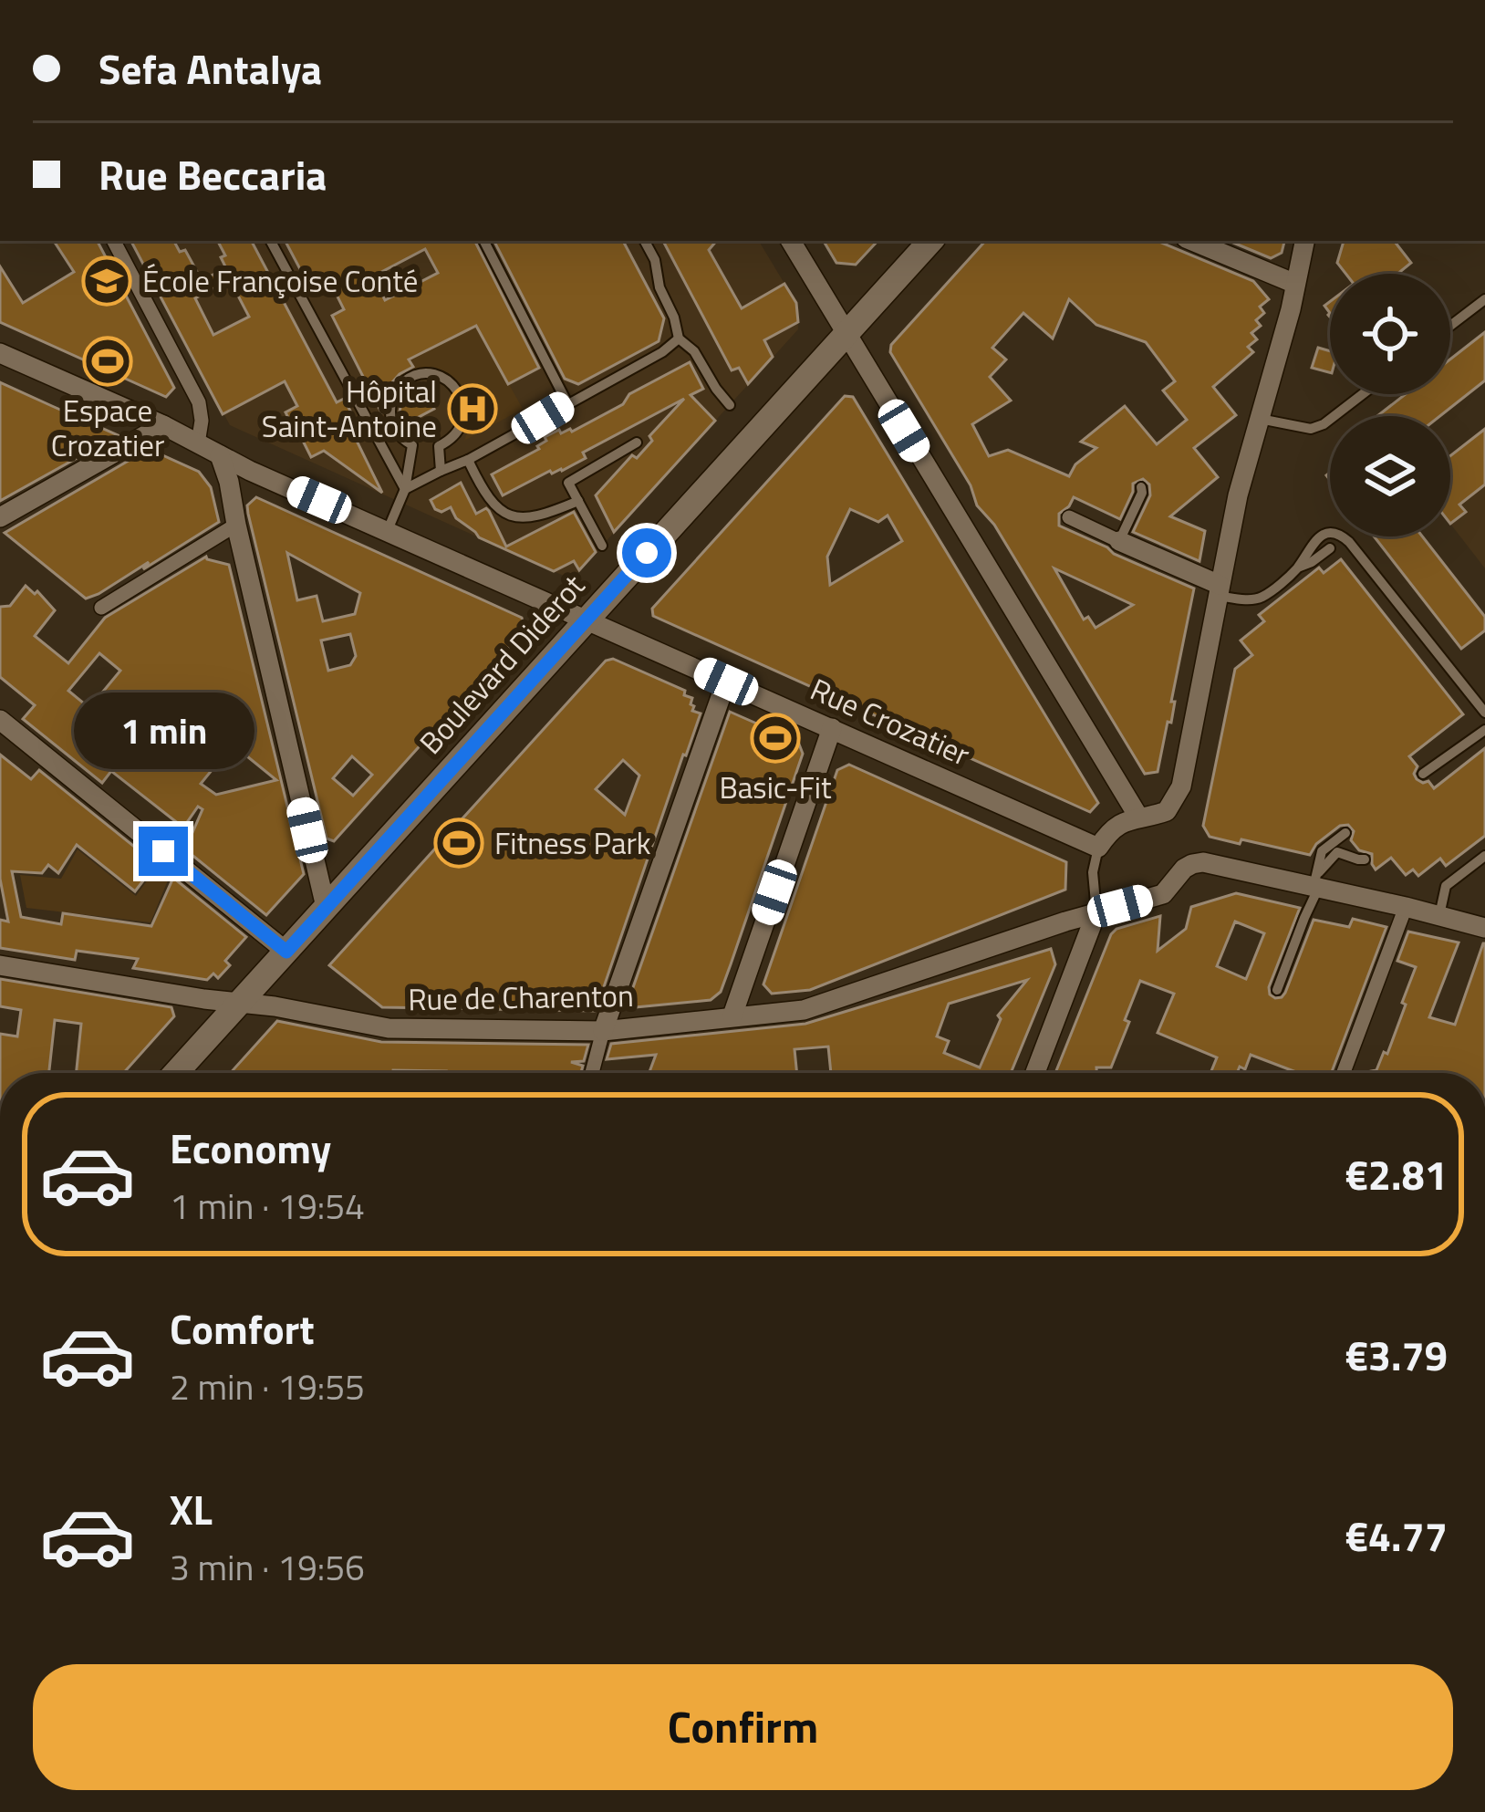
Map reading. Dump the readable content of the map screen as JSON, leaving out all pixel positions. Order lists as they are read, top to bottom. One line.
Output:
{"streets":{"main road":["Boulevard Diderot"],"street":["Rue Crozatier","Rue de Charenton"]},"crossings":[["Boulevard Diderot","Rue Crozatier"],["Boulevard Diderot","Rue de Charenton"]],"places":{"school or university":["École Françoise Conté"],"sports":["Espace Crozatier","Basic-Fit","Fitness Park"],"hospital":["Hôpital Saint-Antoine"]},"page":{"banner":["Sefa Antalya","Rue Beccaria"],"bubble":"1 min","list":[{"name":"Economy","note":"1 min · 19:54","value":"€2.81"},{"name":"Comfort","note":"2 min · 19:55","value":"€3.79"},{"name":"XL","note":"3 min · 19:56","value":"€4.77"}],"buttons":"Confirm"}}
